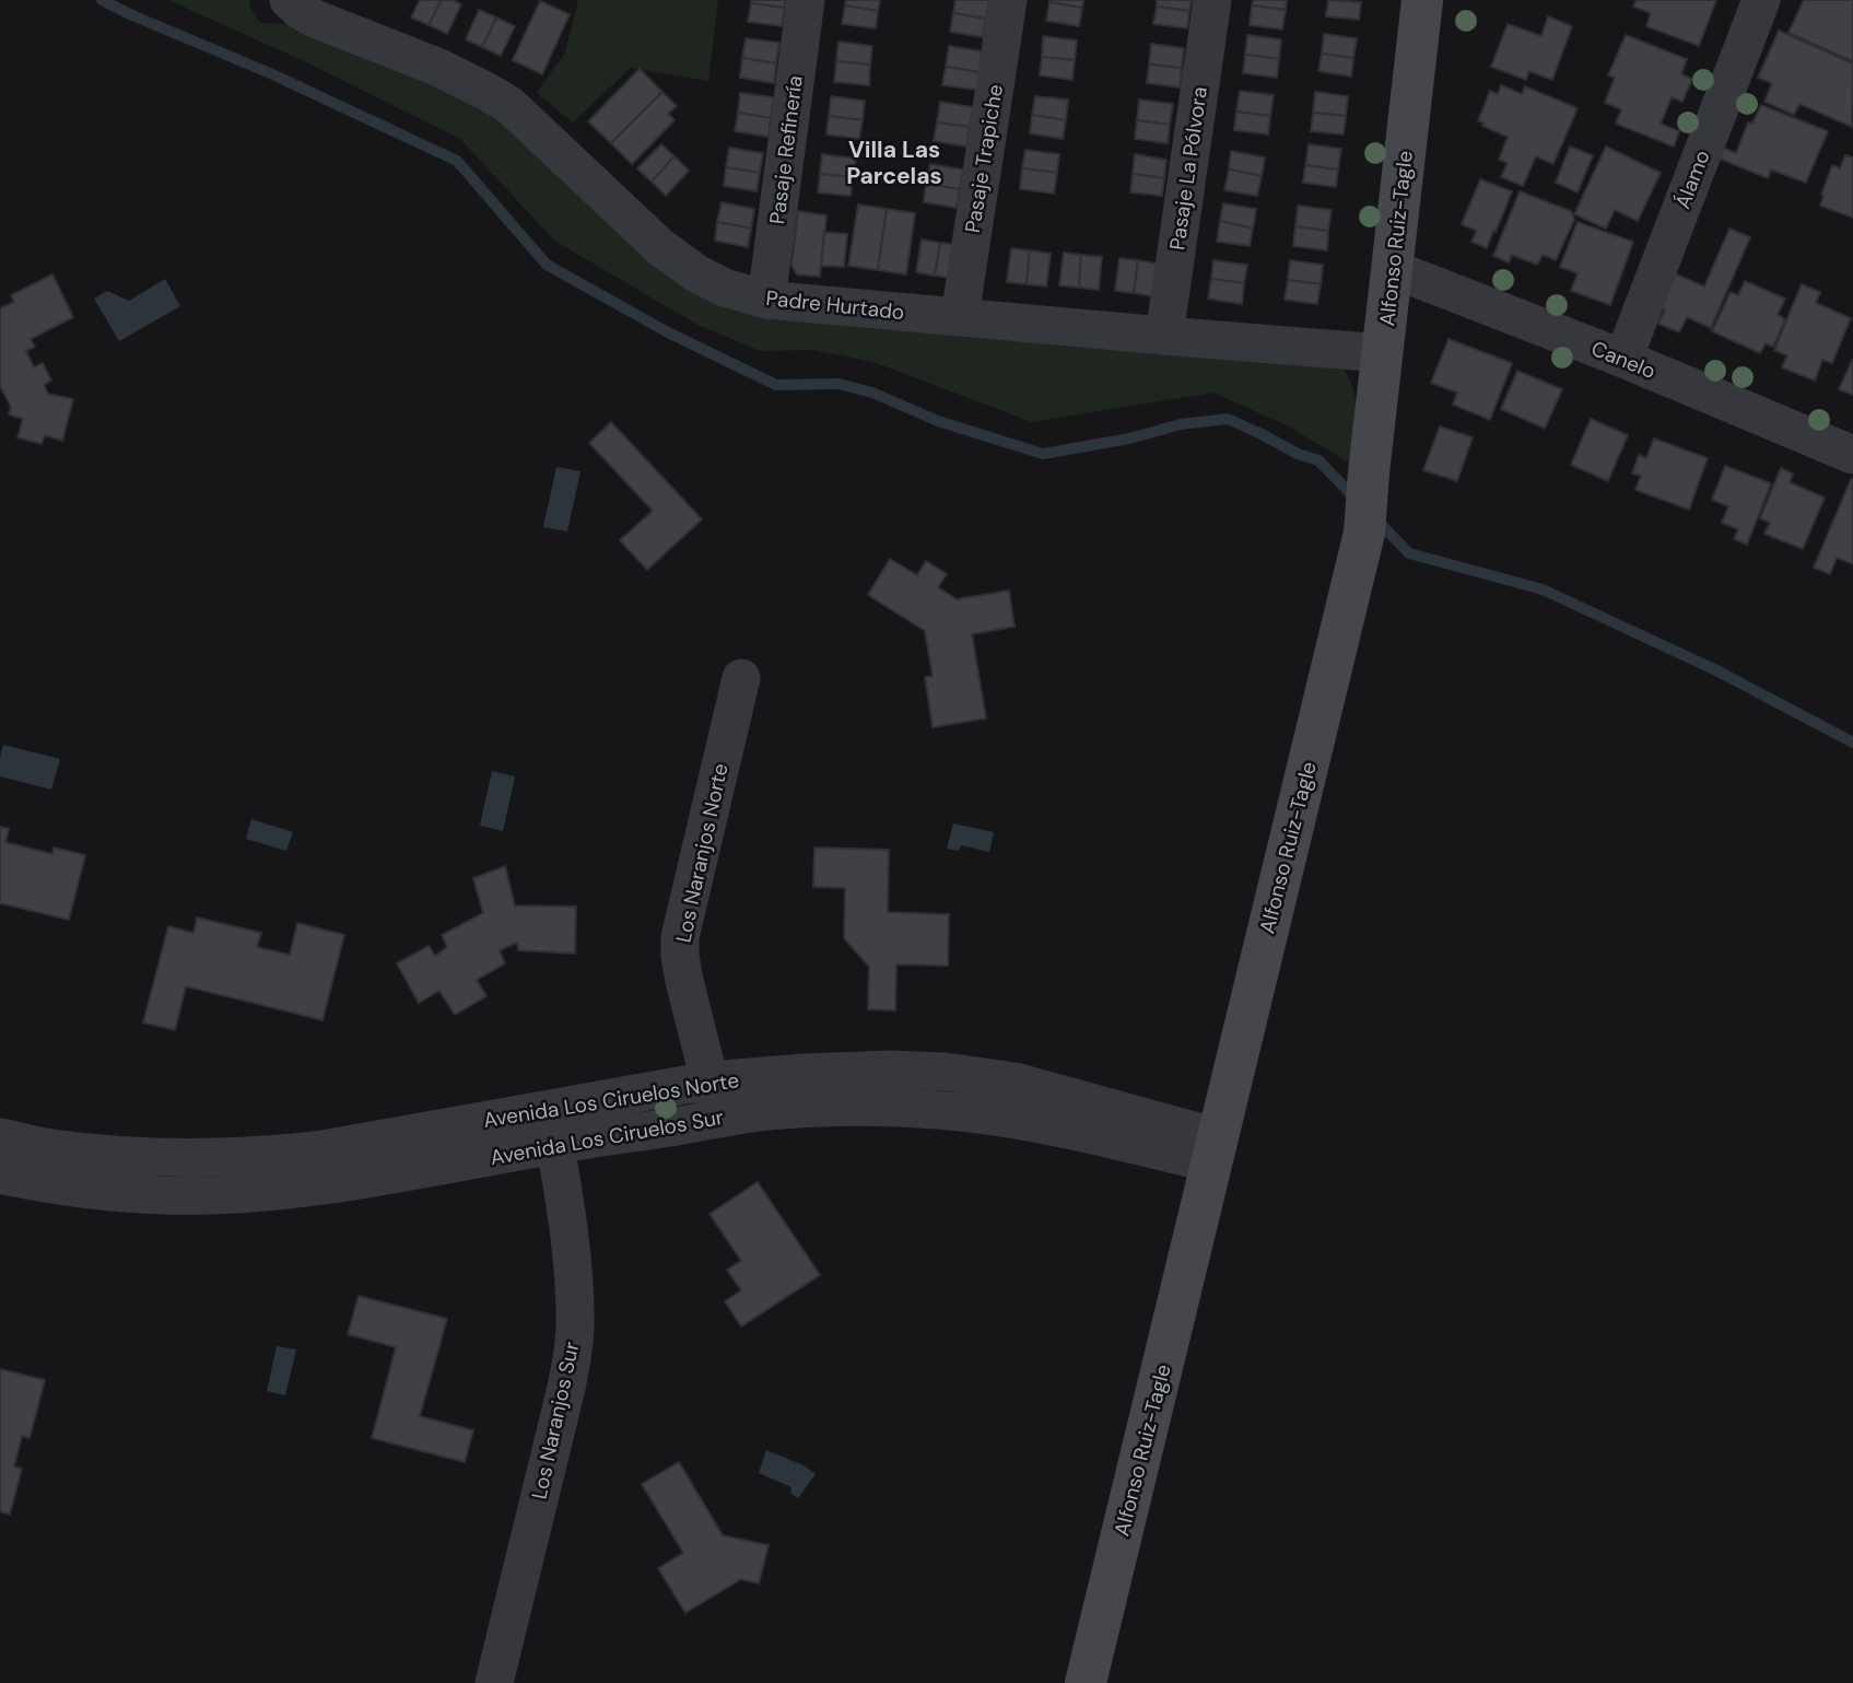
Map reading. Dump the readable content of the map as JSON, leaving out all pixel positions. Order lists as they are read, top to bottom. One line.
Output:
{"streets":{"main road":["Alfonso Ruiz-Tagle"],"street":["Pasaje Refinería","Pasaje Trapiche","Pasaje La Pólvora","Álamo","Padre Hurtado","Canelo","Los Naranjos Norte","Avenida Los Ciruelos Norte","Avenida Los Ciruelos Sur","Los Naranjos Sur"]},"crossings":[["Pasaje Refinería","Padre Hurtado"],["Pasaje Trapiche","Padre Hurtado"],["Pasaje La Pólvora","Padre Hurtado"],["Álamo","Canelo"],["Alfonso Ruiz-Tagle","Padre Hurtado"],["Alfonso Ruiz-Tagle","Canelo"],["Alfonso Ruiz-Tagle","Avenida Los Ciruelos Norte"],["Alfonso Ruiz-Tagle","Avenida Los Ciruelos Sur"],["Los Naranjos Norte","Avenida Los Ciruelos Norte"],["Los Naranjos Norte","Avenida Los Ciruelos Sur"],["Avenida Los Ciruelos Norte","Avenida Los Ciruelos Sur"],["Avenida Los Ciruelos Norte","Los Naranjos Sur"],["Avenida Los Ciruelos Sur","Los Naranjos Sur"]],"districts":["Villa Las Parcelas"]}
